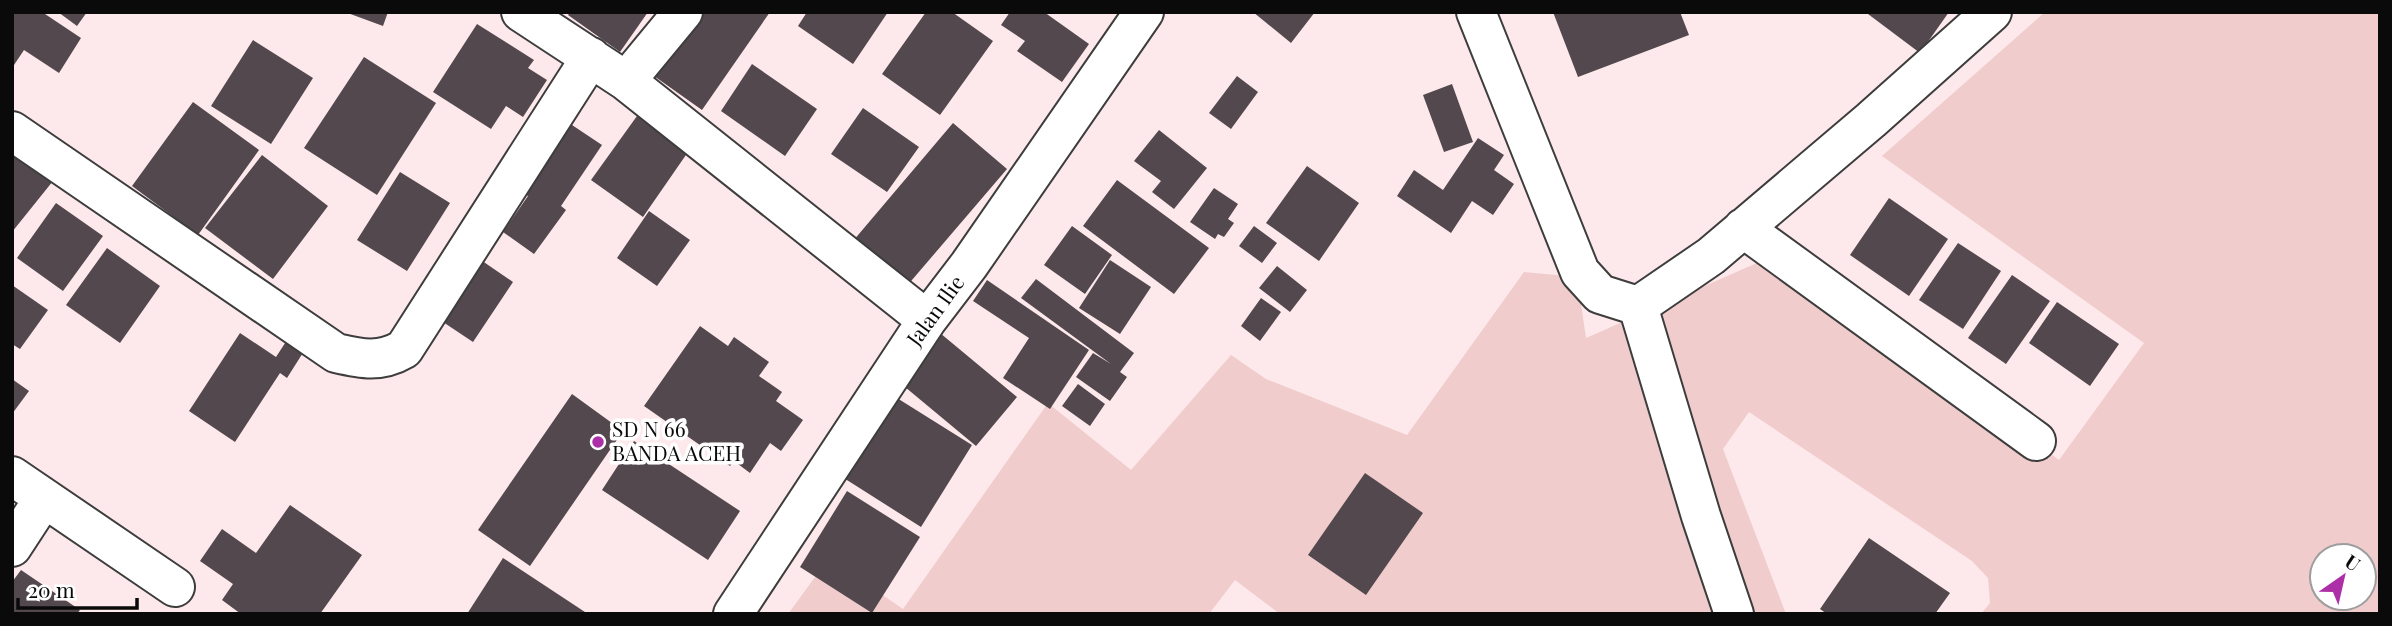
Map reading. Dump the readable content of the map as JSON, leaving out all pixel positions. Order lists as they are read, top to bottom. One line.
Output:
{"streets":{"street":["Jalan Ilie"]},"places":["SD N 66 BANDA ACEH"],"scale_bar":"20 m","north":"top right"}
